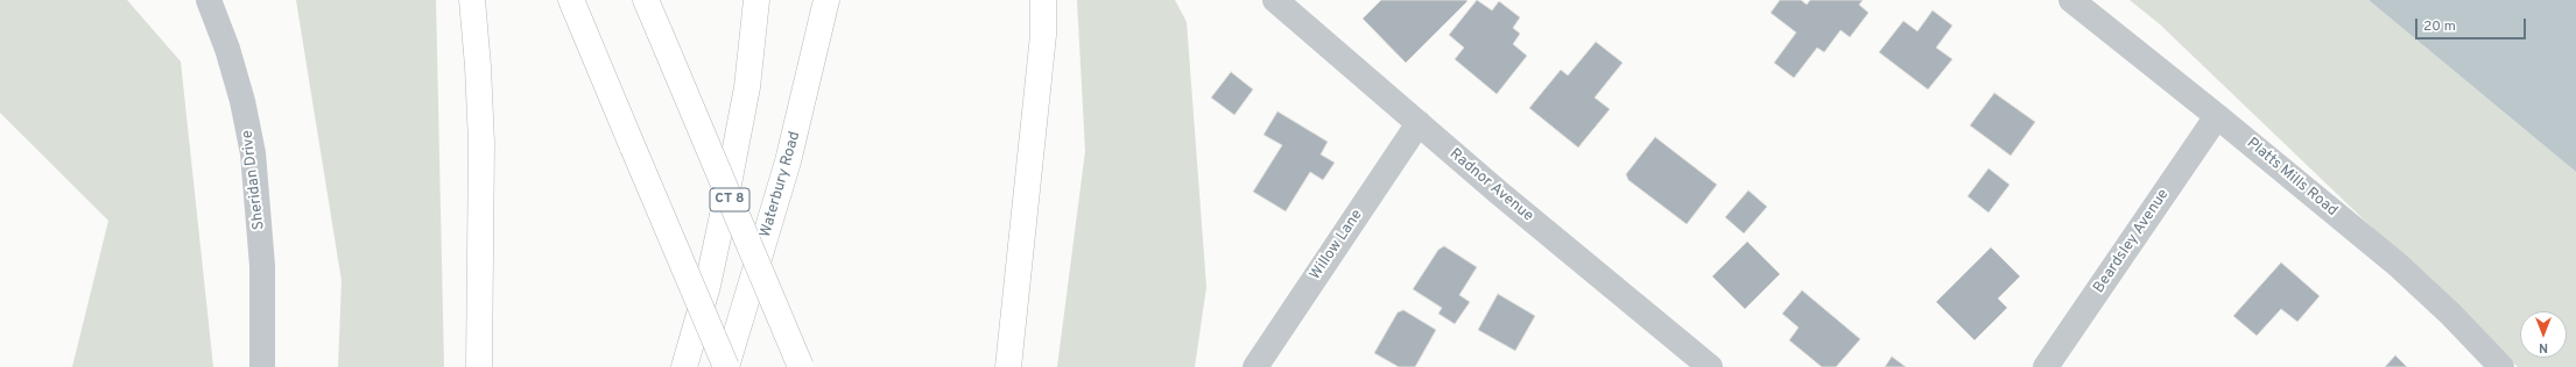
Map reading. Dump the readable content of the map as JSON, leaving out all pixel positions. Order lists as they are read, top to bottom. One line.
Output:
{"streets":{"main road":["Waterbury Road","CT 8"],"street":["Platts Mills Road","Sheridan Drive","Radnor Avenue","Beardsley Avenue","Willow Lane"]},"crossings":[["Platts Mills Road","Beardsley Avenue"],["Radnor Avenue","Willow Lane"]],"scale_bar":"20 m","north":"bottom"}
